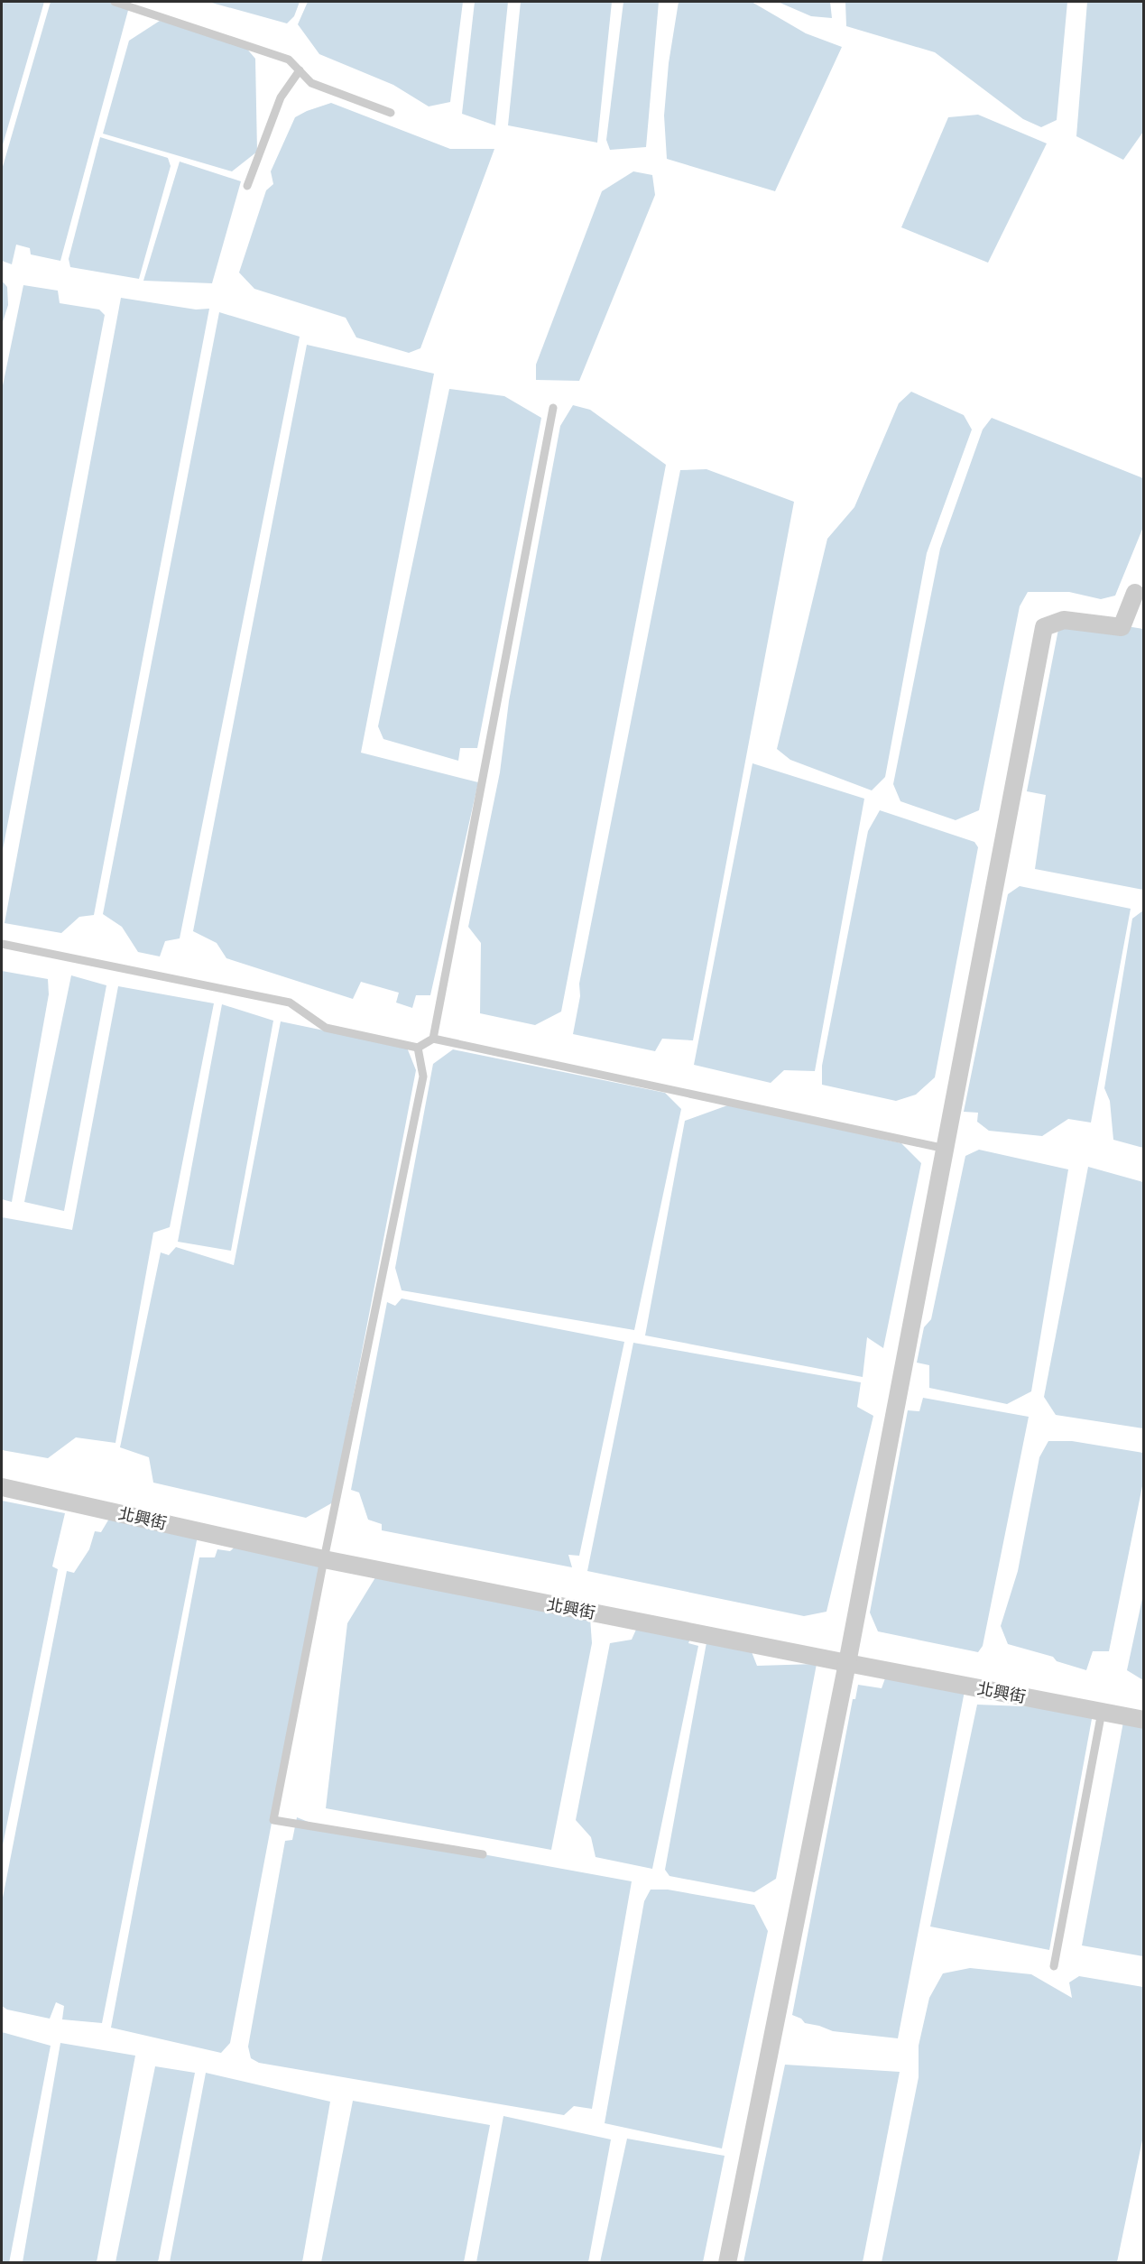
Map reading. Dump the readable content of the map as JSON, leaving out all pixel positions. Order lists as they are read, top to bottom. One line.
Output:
{"streets":{"street":["北興街"]}}
